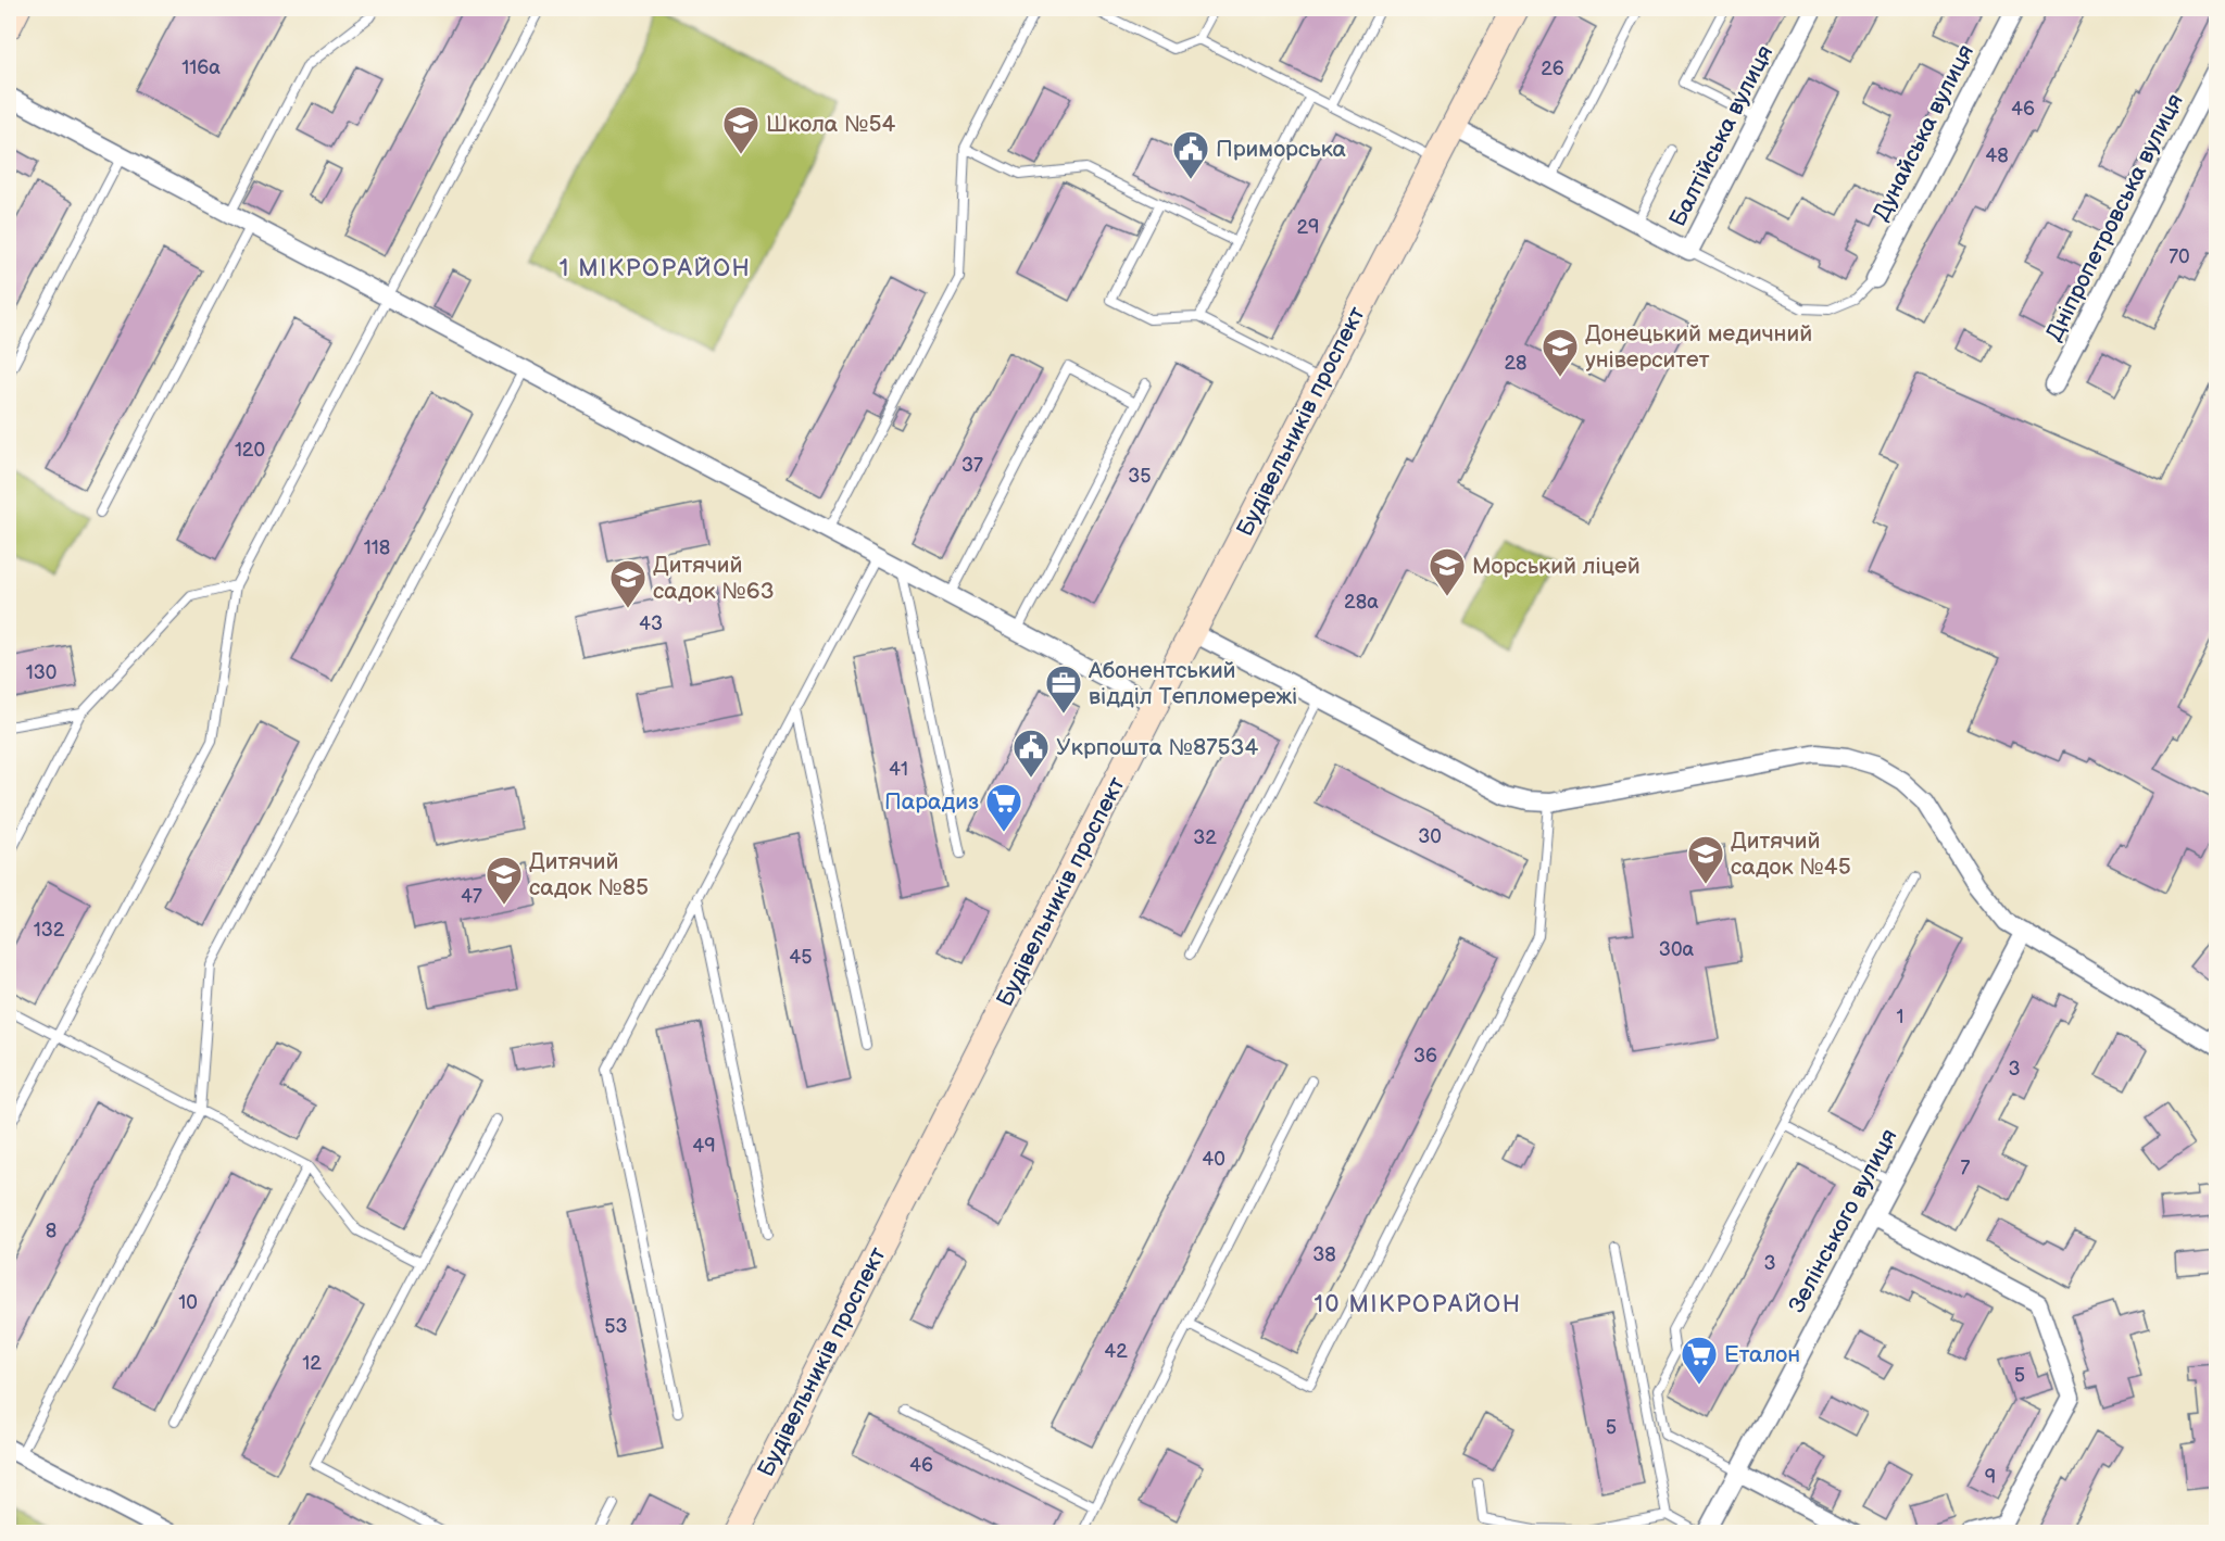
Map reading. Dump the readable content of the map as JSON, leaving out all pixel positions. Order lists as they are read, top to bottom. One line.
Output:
{"streets":{"main road":["Будівельників проспект"],"street":["Дунайська вулиця","Балтійська вулиця","Дніпропетровська вулиця","Зелінського вулиця"]},"districts":["1 МІКРОРАЙОН","10 МІКРОРАЙОН"],"places":{"school or university":["Школа №54","Донецький медичний університет","Морський ліцей","Дитячий садок №63","Дитячий садок №45","Дитячий садок №85"],"public building":["Приморська","Укрпошта №87534"],"office":["Абонентський відділ Тепломережі"],"supermarket":["Парадиз","Еталон"]},"house_numbers":["116а","26","46","48","29","70","28","120","37","35","118","28а","43","130","41","30","32","47","132","30а","45","1","36","3","49","40","7","8","38","3","10","53","42","12","5","5","46","9"]}
